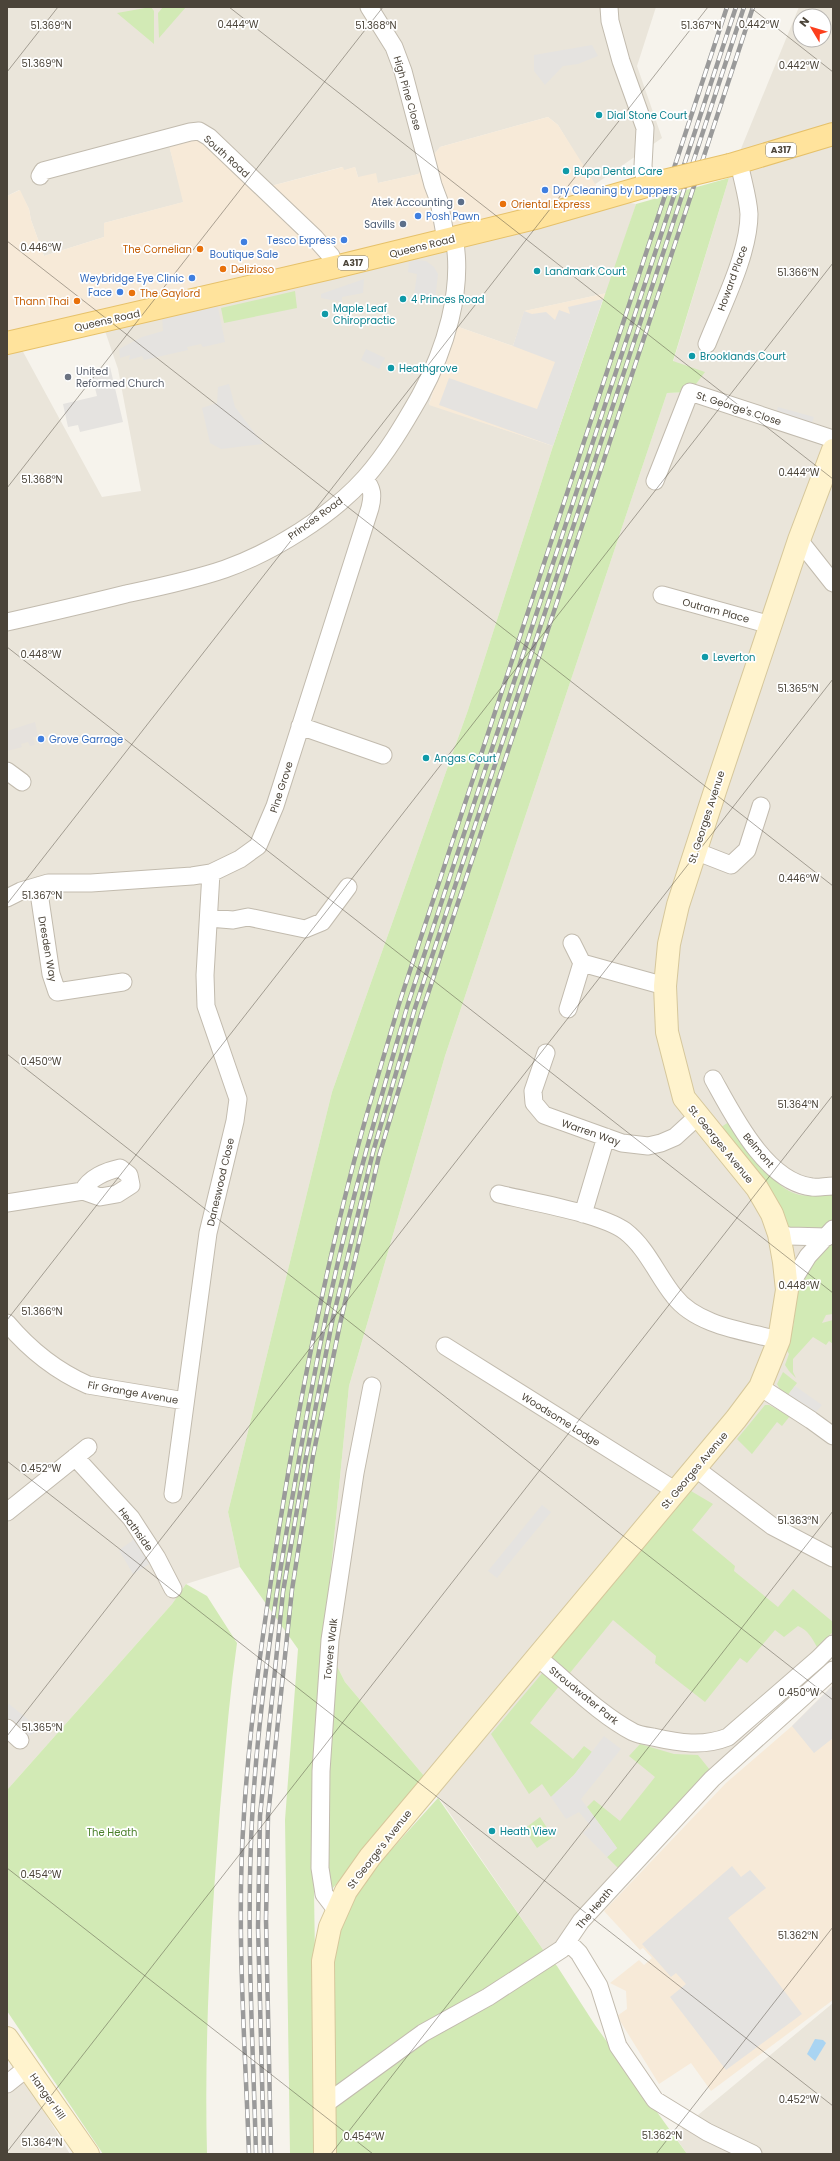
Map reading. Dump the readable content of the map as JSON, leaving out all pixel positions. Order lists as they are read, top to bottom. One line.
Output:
{"streets":{"main road":["A317","Queens Road","St. Georges Avenue","St George’s Avenue","Hanger Hill"],"street":["High Pine Close","South Road","Howard Place","St. George's Close","Princes Road","Outram Place","Pine Grove","Dresden Way","Warren Way","Belmont","Daneswood Close","Fir Grange Avenue","Woodsome Lodge","Heathside","Towers Walk","Stroudwater Park","The Heath"]},"crossings":[["High Pine Close","Queens Road"],["High Pine Close","Princes Road"],["South Road","Queens Road"],["Queens Road","Howard Place"],["Queens Road","Princes Road"],["Princes Road","Pine Grove"],["Outram Place","St. Georges Avenue"],["Pine Grove","Dresden Way"],["Pine Grove","Daneswood Close"],["St. Georges Avenue","Warren Way"],["St. Georges Avenue","Woodsome Lodge"],["St. Georges Avenue","Stroudwater Park"],["St. Georges Avenue","St George’s Avenue"],["Daneswood Close","Fir Grange Avenue"],["Towers Walk","St George’s Avenue"],["Stroudwater Park","St George’s Avenue"],["St George’s Avenue","The Heath"]],"parks":["The Heath"],"places":["Dial Stone Court","Bupa Dental Care","Dry Cleaning by Dappers","Atek Accounting","Oriental Express","Posh Pawn","Savills","Tesco Express","Boutique Sale","The Cornelian","Delizioso","Landmark Court","Weybridge Eye Clinic","Face","The Gaylord","4 Princes Road","Thann Thai","Maple Leaf Chiropractic","Brooklands Court","Heathgrove","United Reformed Church","Leverton","Grove Garrage","Angas Court","Heath View"],"north":"top left","coordinates":["0.444°W","0.442°W","51.369°N","51.368°N","51.367°N","0.446°W","51.366°N","0.448°W","51.365°N","0.450°W","51.364°N","0.452°W","51.363°N","0.454°W","51.362°N"]}
